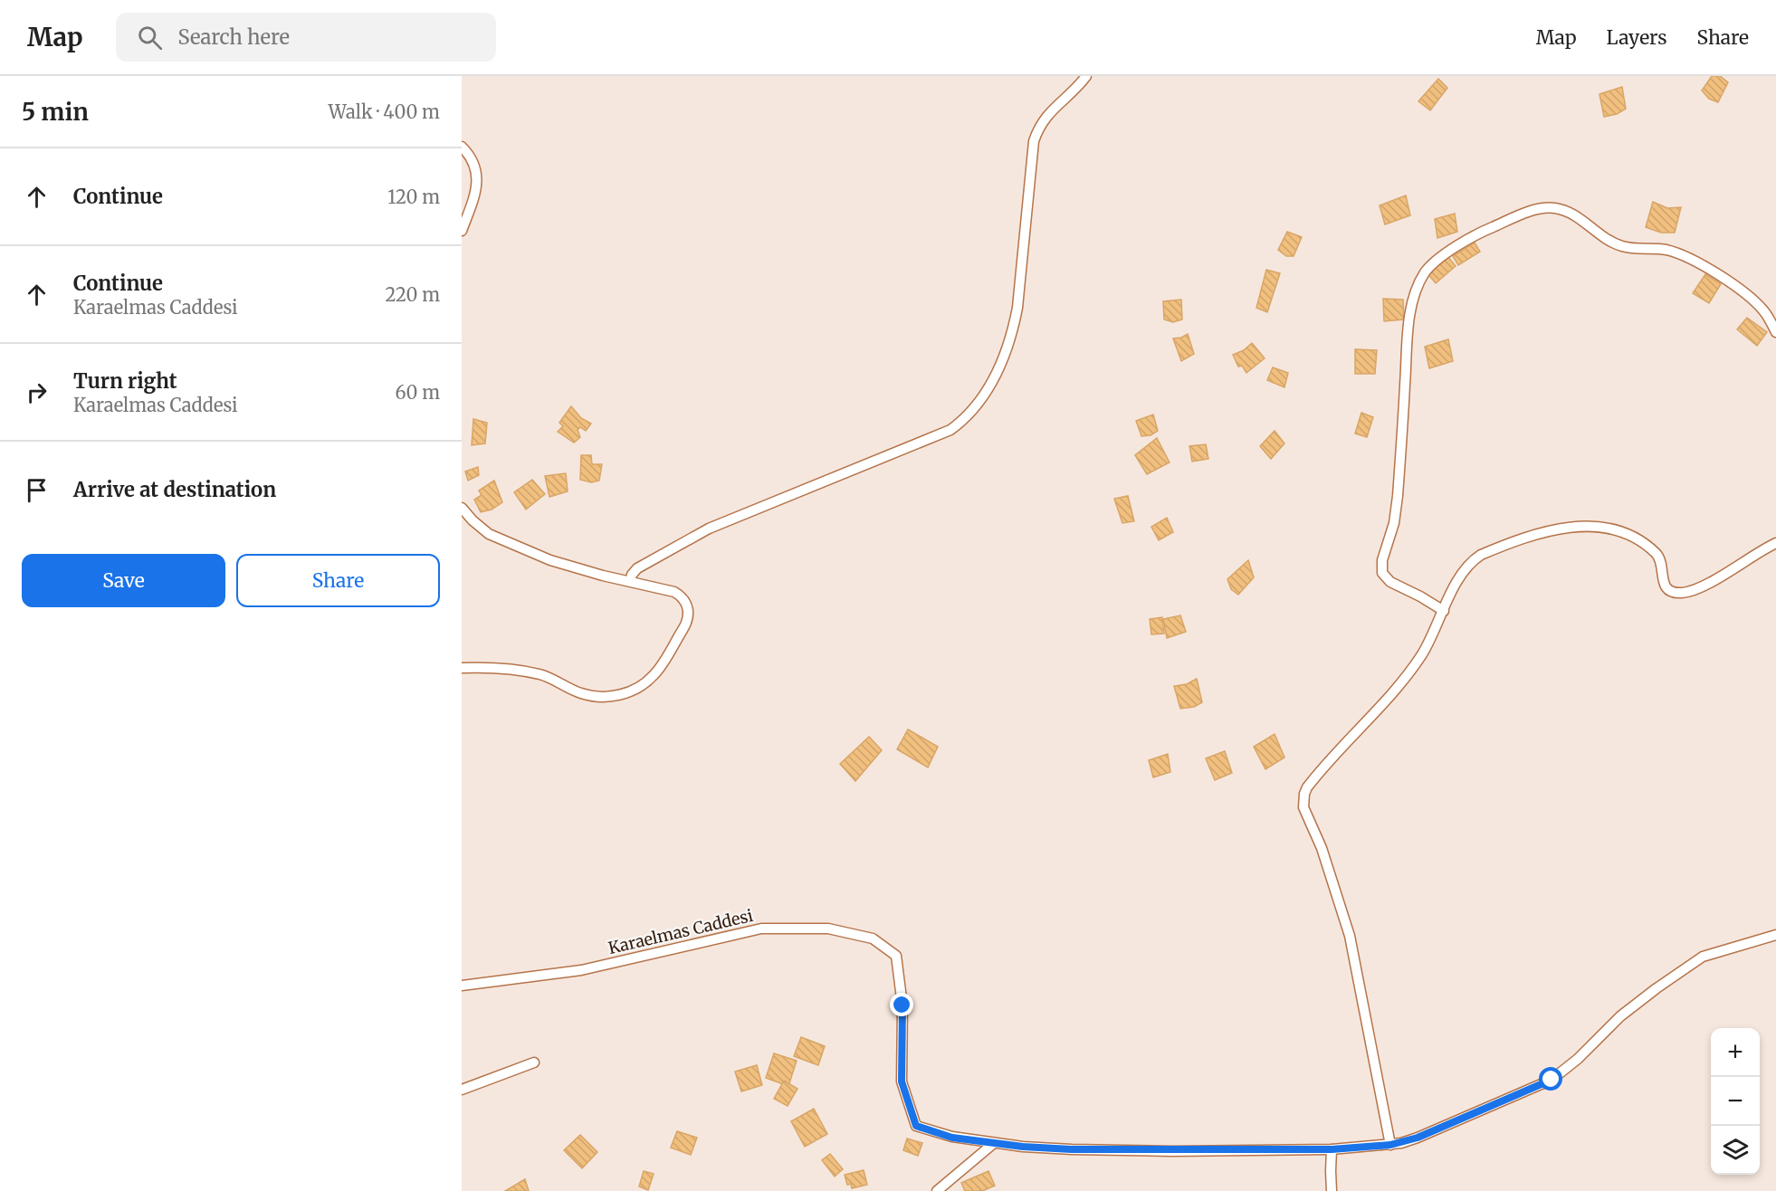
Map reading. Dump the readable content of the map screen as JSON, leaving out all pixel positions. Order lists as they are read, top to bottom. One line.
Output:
{"streets":{"street":["Karaelmas Caddesi"]},"page":{"header":"Map","search":"Search here","nav":["Map","Layers","Share"],"heading":["5 min","Walk · 400 m"],"list":[["Continue","120 m"],["Continue","Karaelmas Caddesi","220 m"],["Turn right","Karaelmas Caddesi","60 m"],"Arrive at destination"],"buttons":["Save","Share"],"map_buttons":["+","−"]}}
